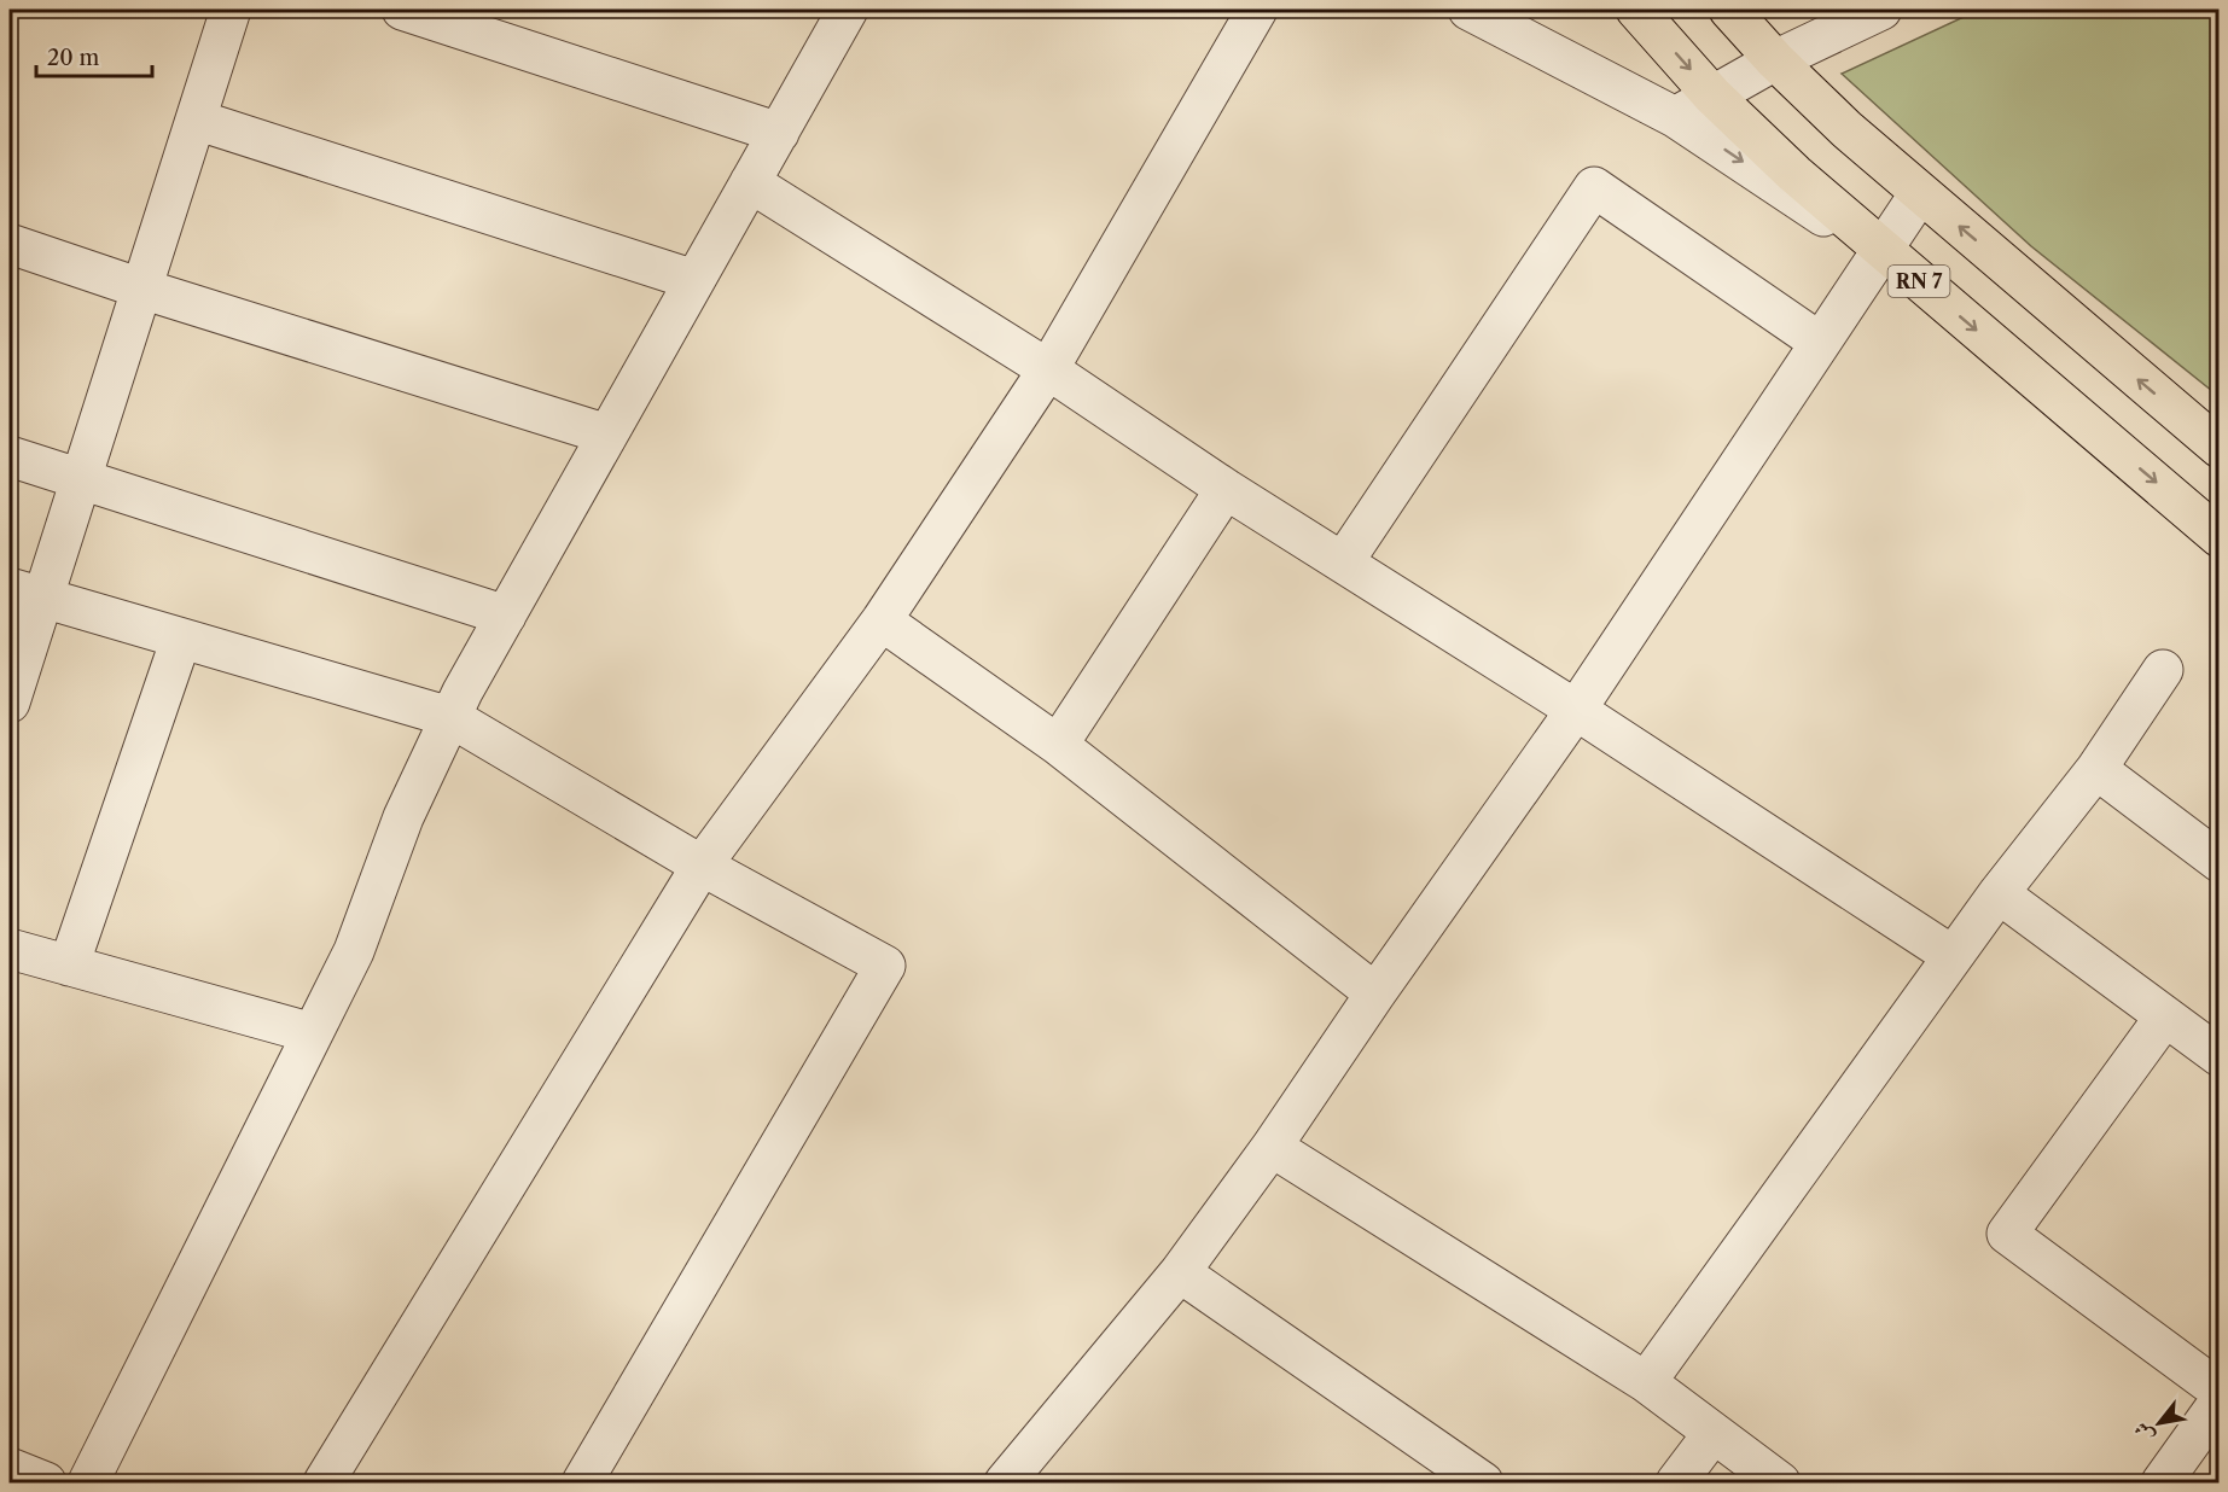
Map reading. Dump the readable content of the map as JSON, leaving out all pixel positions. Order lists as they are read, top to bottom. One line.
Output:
{"streets":{"highway":["RN 7"]},"scale_bar":"20 m","north":"bottom left"}
